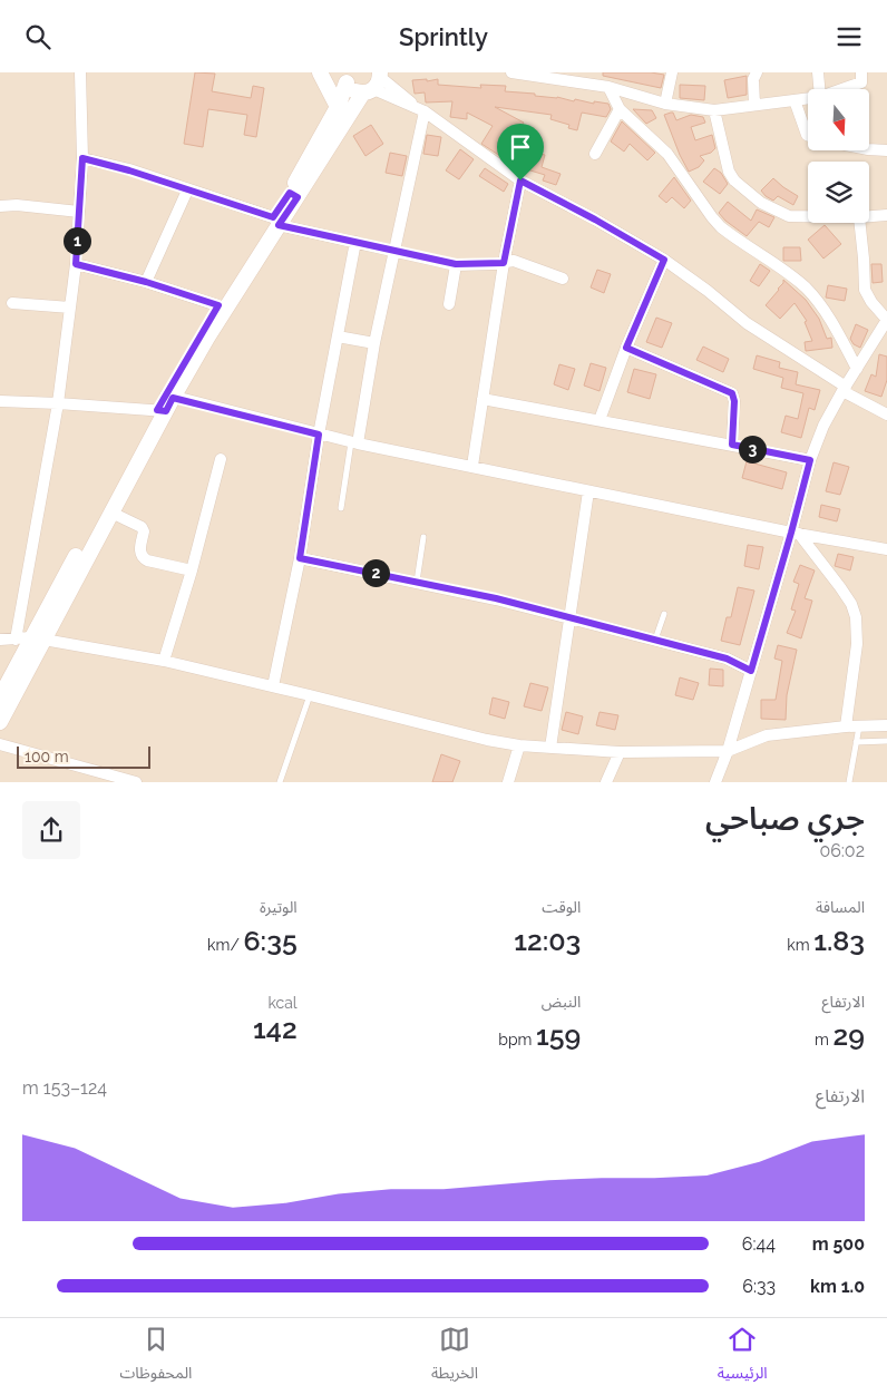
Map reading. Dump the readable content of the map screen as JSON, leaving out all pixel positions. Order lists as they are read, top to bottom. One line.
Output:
{"scale_bar":"100 m","north":"bottom","page":{"header":"Sprintly","pins":["1","3","2"],"scale":"100 m","heading":["جري صباحي","06:02"],"stats":[["المسافة","1.83 km"],["الوقت","12:03"],["الوتيرة","6:35 /km"],["الارتفاع","29 m"],["النبض","159 bpm"],["kcal","142"]],"chart":["الارتفاع","124–153 m"],"list":[{"name":"500 m","note":"6:44"},{"name":"1.0 km","note":"6:33"}],"tabs":["الرئيسية","الخريطة","المحفوظات"]}}
